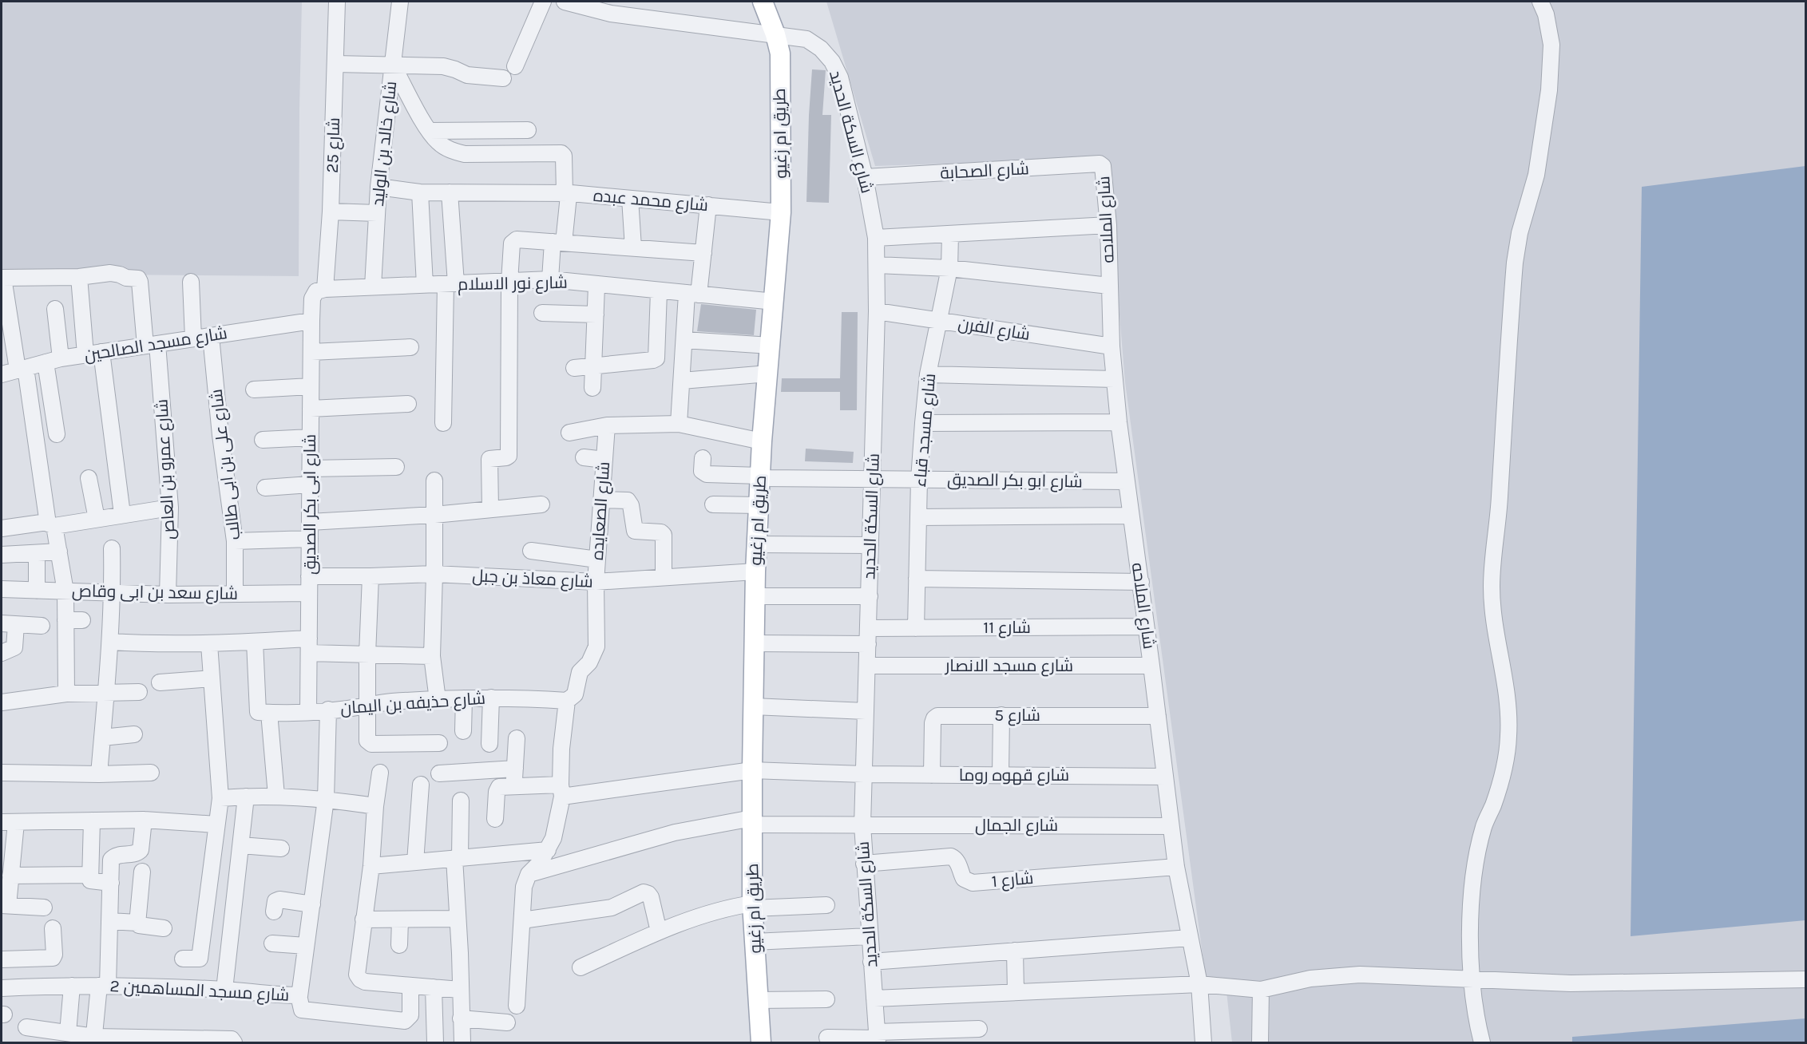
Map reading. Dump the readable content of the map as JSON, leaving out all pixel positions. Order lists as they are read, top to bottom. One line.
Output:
{"streets":{"main road":["طريق ام زغيو"],"street":["شارع السكة الحديد","شارع خالد بن الوليد","شارع 25","شارع الصحابة","شارع محمد عبده","شارع الملاحه","شارع نور الاسلام","شارع الفرن","شارع مسجد الصالحين","شارع مسجد قباء","شارع على بن ابى طالب","شارع عمرو بن العاص","شارع ابو بكر الصديق","شارع ابى بكر الصديق","شارع الصعايده","شارع معاذ بن جبل","شارع سعد بن ابى وقاص","شارع 11","شارع مسجد الانصار","شارع حذيفه بن اليمان","شارع 5","شارع قهوه روما","شارع الجمال","شارع 1","شارع مسجد المساهمين 2"]},"crossings":[["شارع السكة الحديد","طريق ام زغيو"],["شارع السكة الحديد","شارع الصحابة"],["شارع السكة الحديد","شارع الفرن"],["شارع السكة الحديد","شارع ابو بكر الصديق"],["شارع السكة الحديد","شارع 11"],["شارع السكة الحديد","شارع مسجد الانصار"],["شارع السكة الحديد","شارع قهوه روما"],["شارع السكة الحديد","شارع الجمال"],["شارع السكة الحديد","شارع 1"],["طريق ام زغيو","شارع محمد عبده"],["طريق ام زغيو","شارع نور الاسلام"],["طريق ام زغيو","شارع ابو بكر الصديق"],["طريق ام زغيو","شارع معاذ بن جبل"],["طريق ام زغيو","شارع قهوه روما"],["طريق ام زغيو","شارع الجمال"],["شارع خالد بن الوليد","شارع نور الاسلام"],["شارع 25","شارع نور الاسلام"],["شارع 25","شارع ابى بكر الصديق"],["شارع الصحابة","شارع الملاحه"],["شارع محمد عبده","شارع نور الاسلام"],["شارع الملاحه","شارع الفرن"],["شارع الملاحه","شارع ابو بكر الصديق"],["شارع الملاحه","شارع 11"],["شارع الملاحه","شارع مسجد الانصار"],["شارع الملاحه","شارع 5"],["شارع الملاحه","شارع قهوه روما"],["شارع الملاحه","شارع الجمال"],["شارع الملاحه","شارع 1"],["شارع نور الاسلام","شارع ابى بكر الصديق"],["شارع الفرن","شارع مسجد قباء"],["شارع مسجد الصالحين","شارع على بن ابى طالب"],["شارع مسجد الصالحين","شارع عمرو بن العاص"],["شارع مسجد الصالحين","شارع ابى بكر الصديق"],["شارع مسجد قباء","شارع ابو بكر الصديق"],["شارع مسجد قباء","شارع 11"],["شارع على بن ابى طالب","شارع سعد بن ابى وقاص"],["شارع عمرو بن العاص","شارع سعد بن ابى وقاص"],["شارع ابى بكر الصديق","شارع معاذ بن جبل"],["شارع ابى بكر الصديق","شارع سعد بن ابى وقاص"],["شارع ابى بكر الصديق","شارع حذيفه بن اليمان"],["شارع الصعايده","شارع معاذ بن جبل"],["شارع الصعايده","شارع حذيفه بن اليمان"],["شارع 5","شارع قهوه روما"]]}
